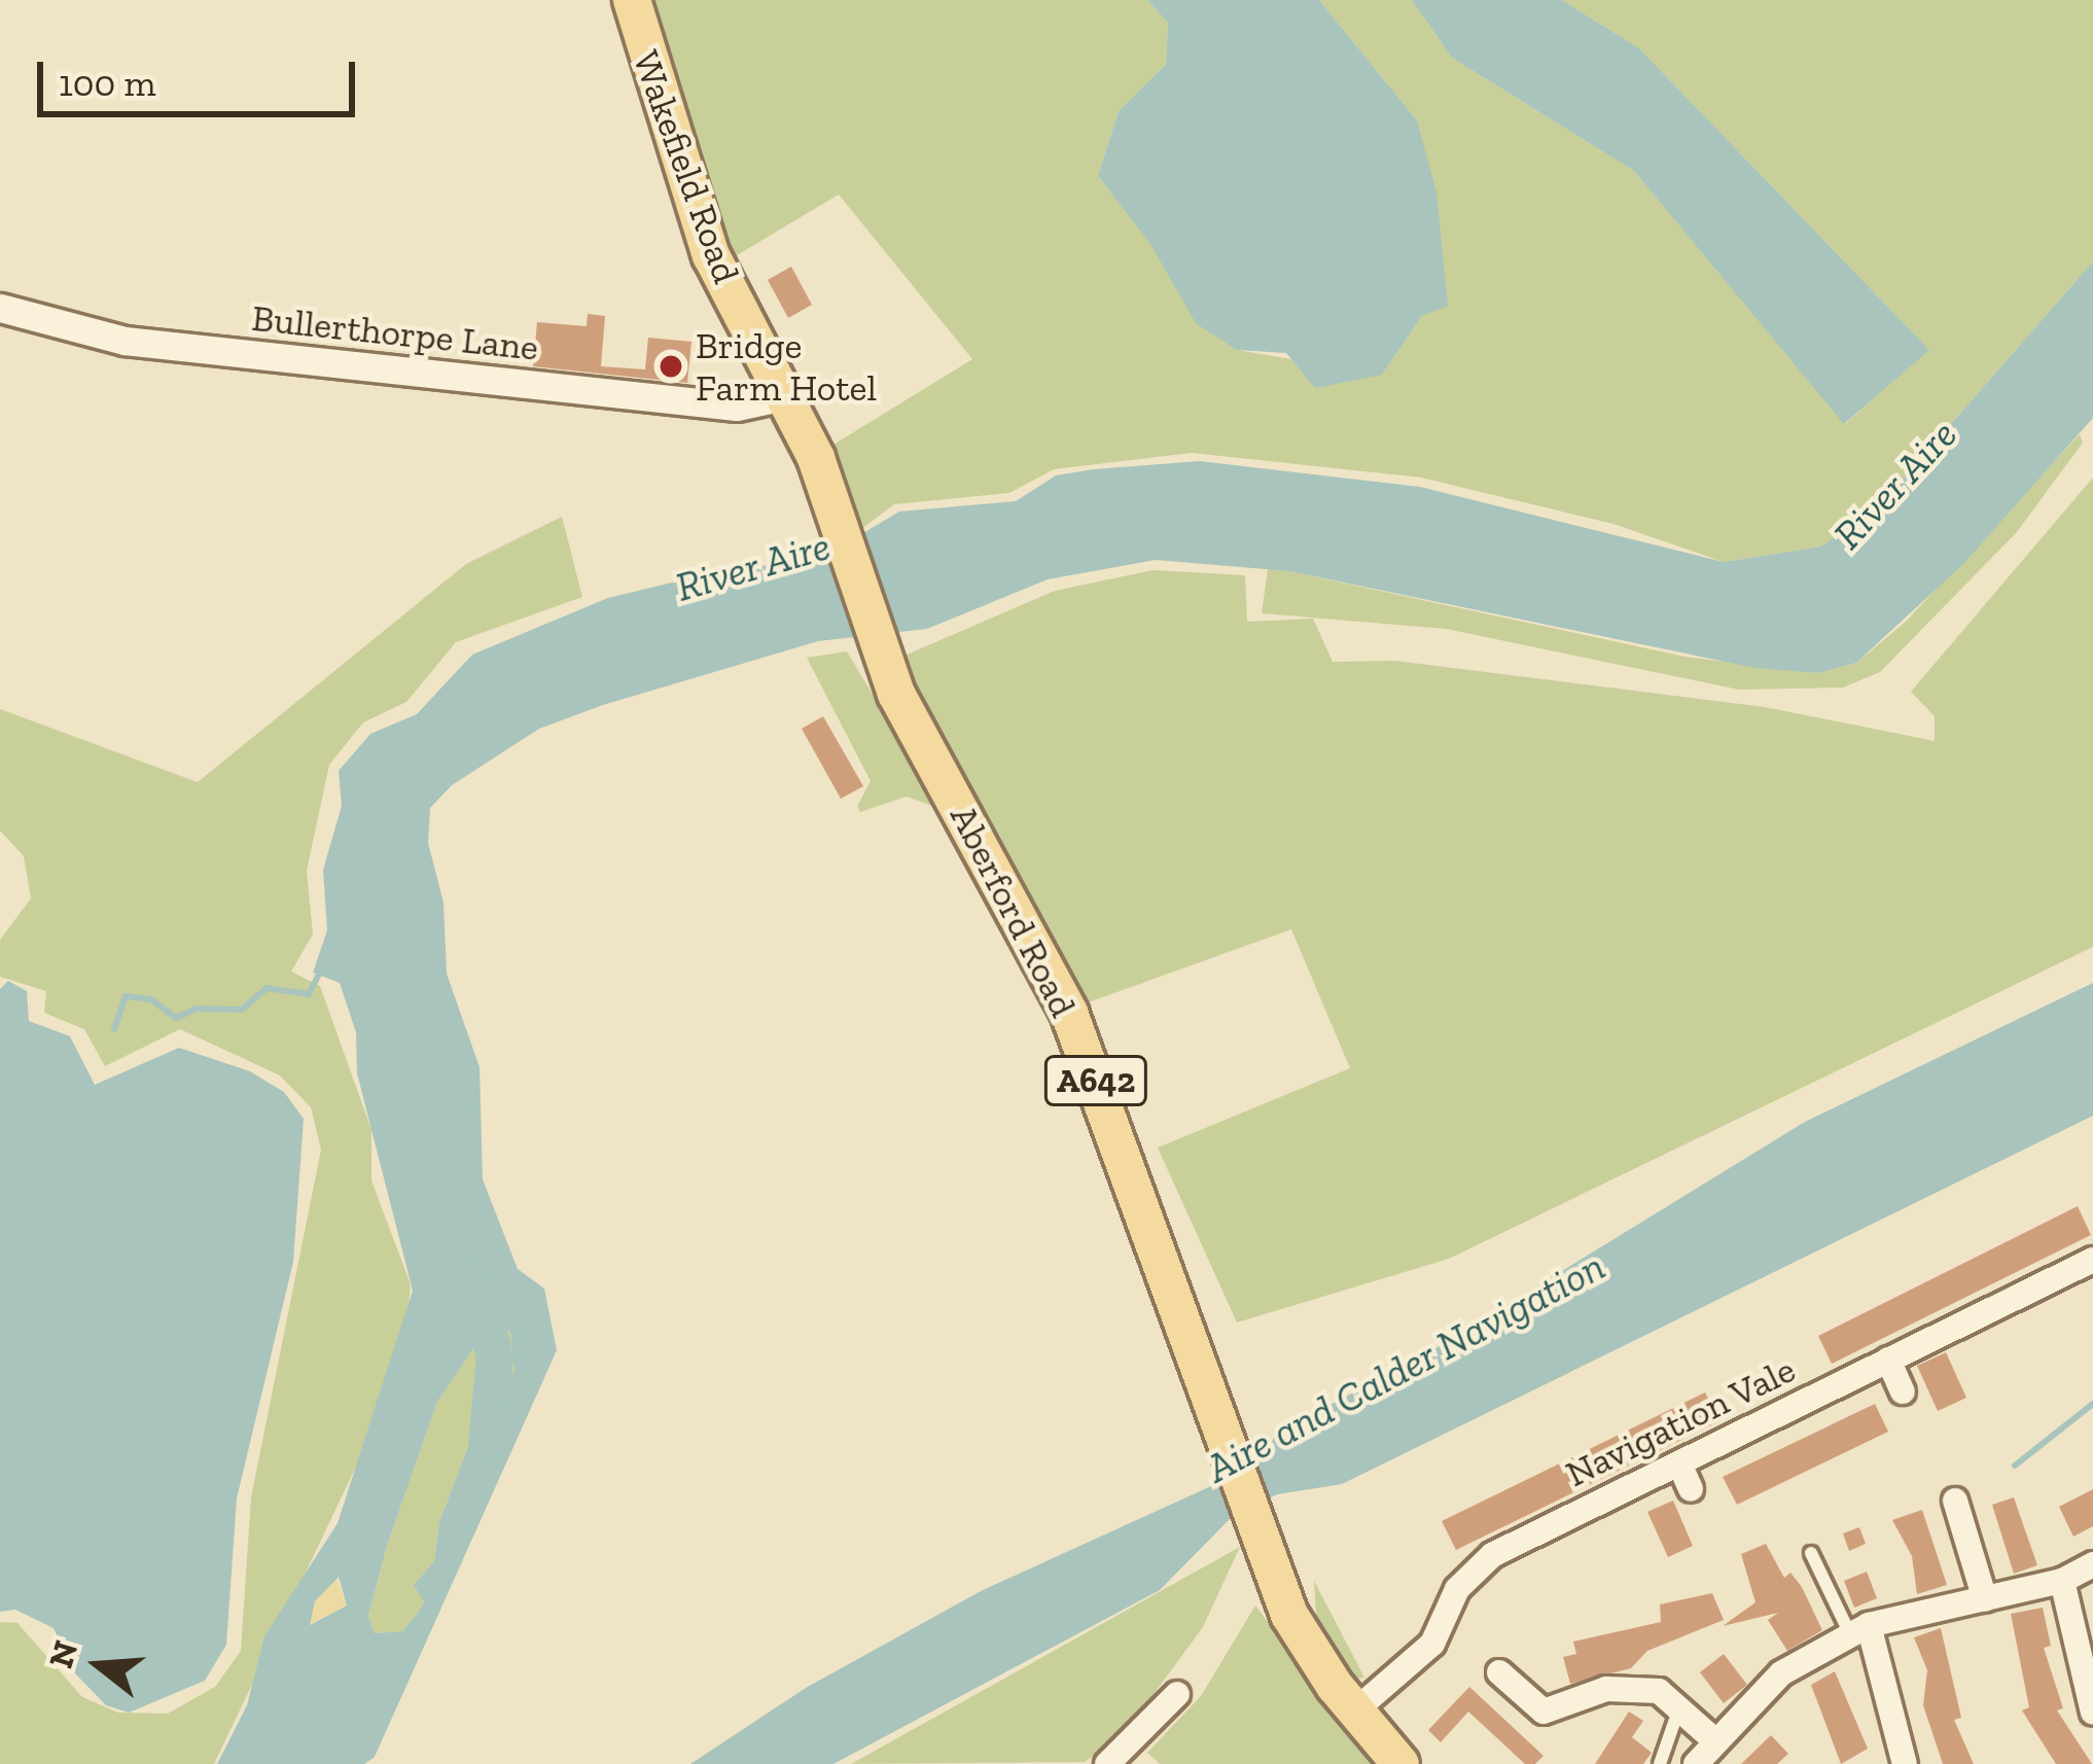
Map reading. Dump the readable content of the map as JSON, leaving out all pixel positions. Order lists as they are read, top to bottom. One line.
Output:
{"streets":{"main road":["Wakefield Road","Aberford Road","A642"],"street":["Bullerthorpe Lane","Navigation Vale"]},"crossings":[["Wakefield Road","Bullerthorpe Lane"],["Wakefield Road","Aberford Road"],["Bullerthorpe Lane","Aberford Road"],["Aberford Road","A642"],["Aberford Road","Navigation Vale"],["A642","Navigation Vale"]],"water":["River Aire","Aire and Calder Navigation"],"places":["Bridge Farm Hotel"],"scale_bar":"100 m","north":"left"}
